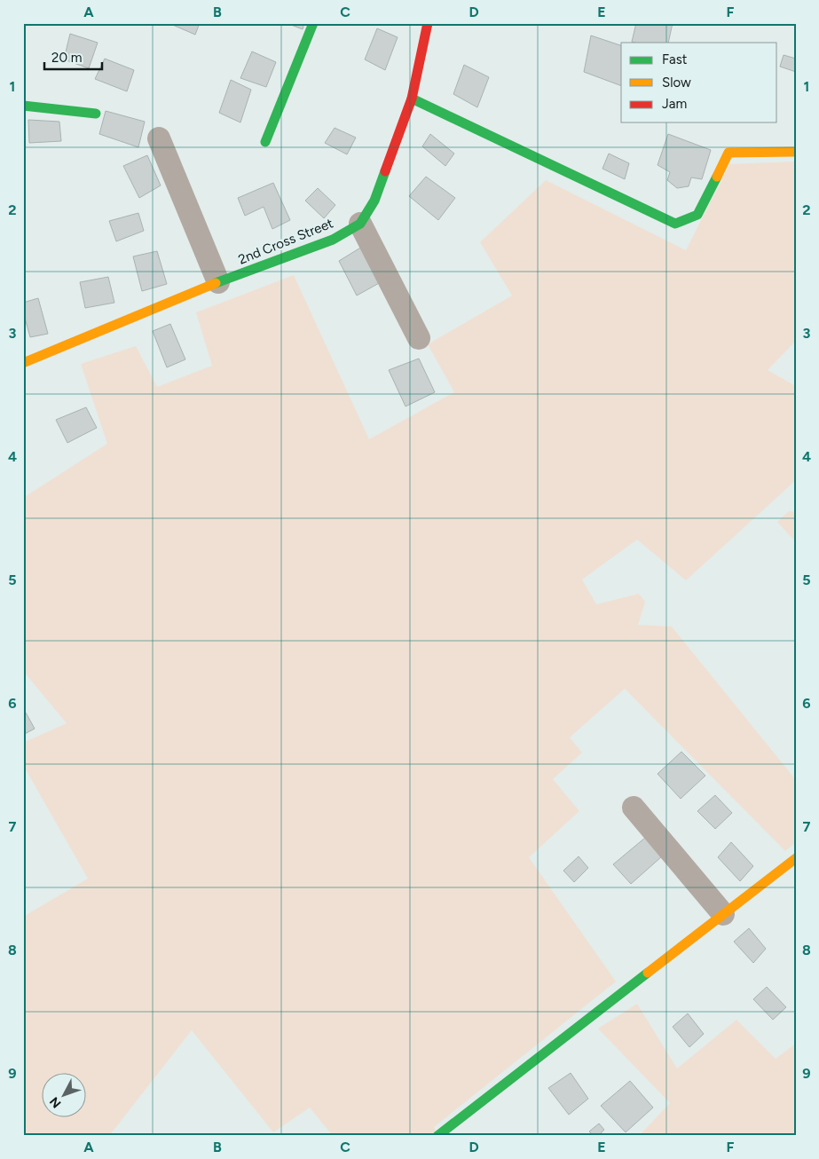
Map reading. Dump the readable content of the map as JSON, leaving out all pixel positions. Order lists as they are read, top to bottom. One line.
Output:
{"streets":{"street":["2nd Cross Street"]},"legend":["Fast","Slow","Jam"],"scale_bar":"20 m","north":"bottom left","grid":{"columns":["A","B","C","D","E","F"],"rows":["1","2","3","4","5","6","7","8","9"]}}
